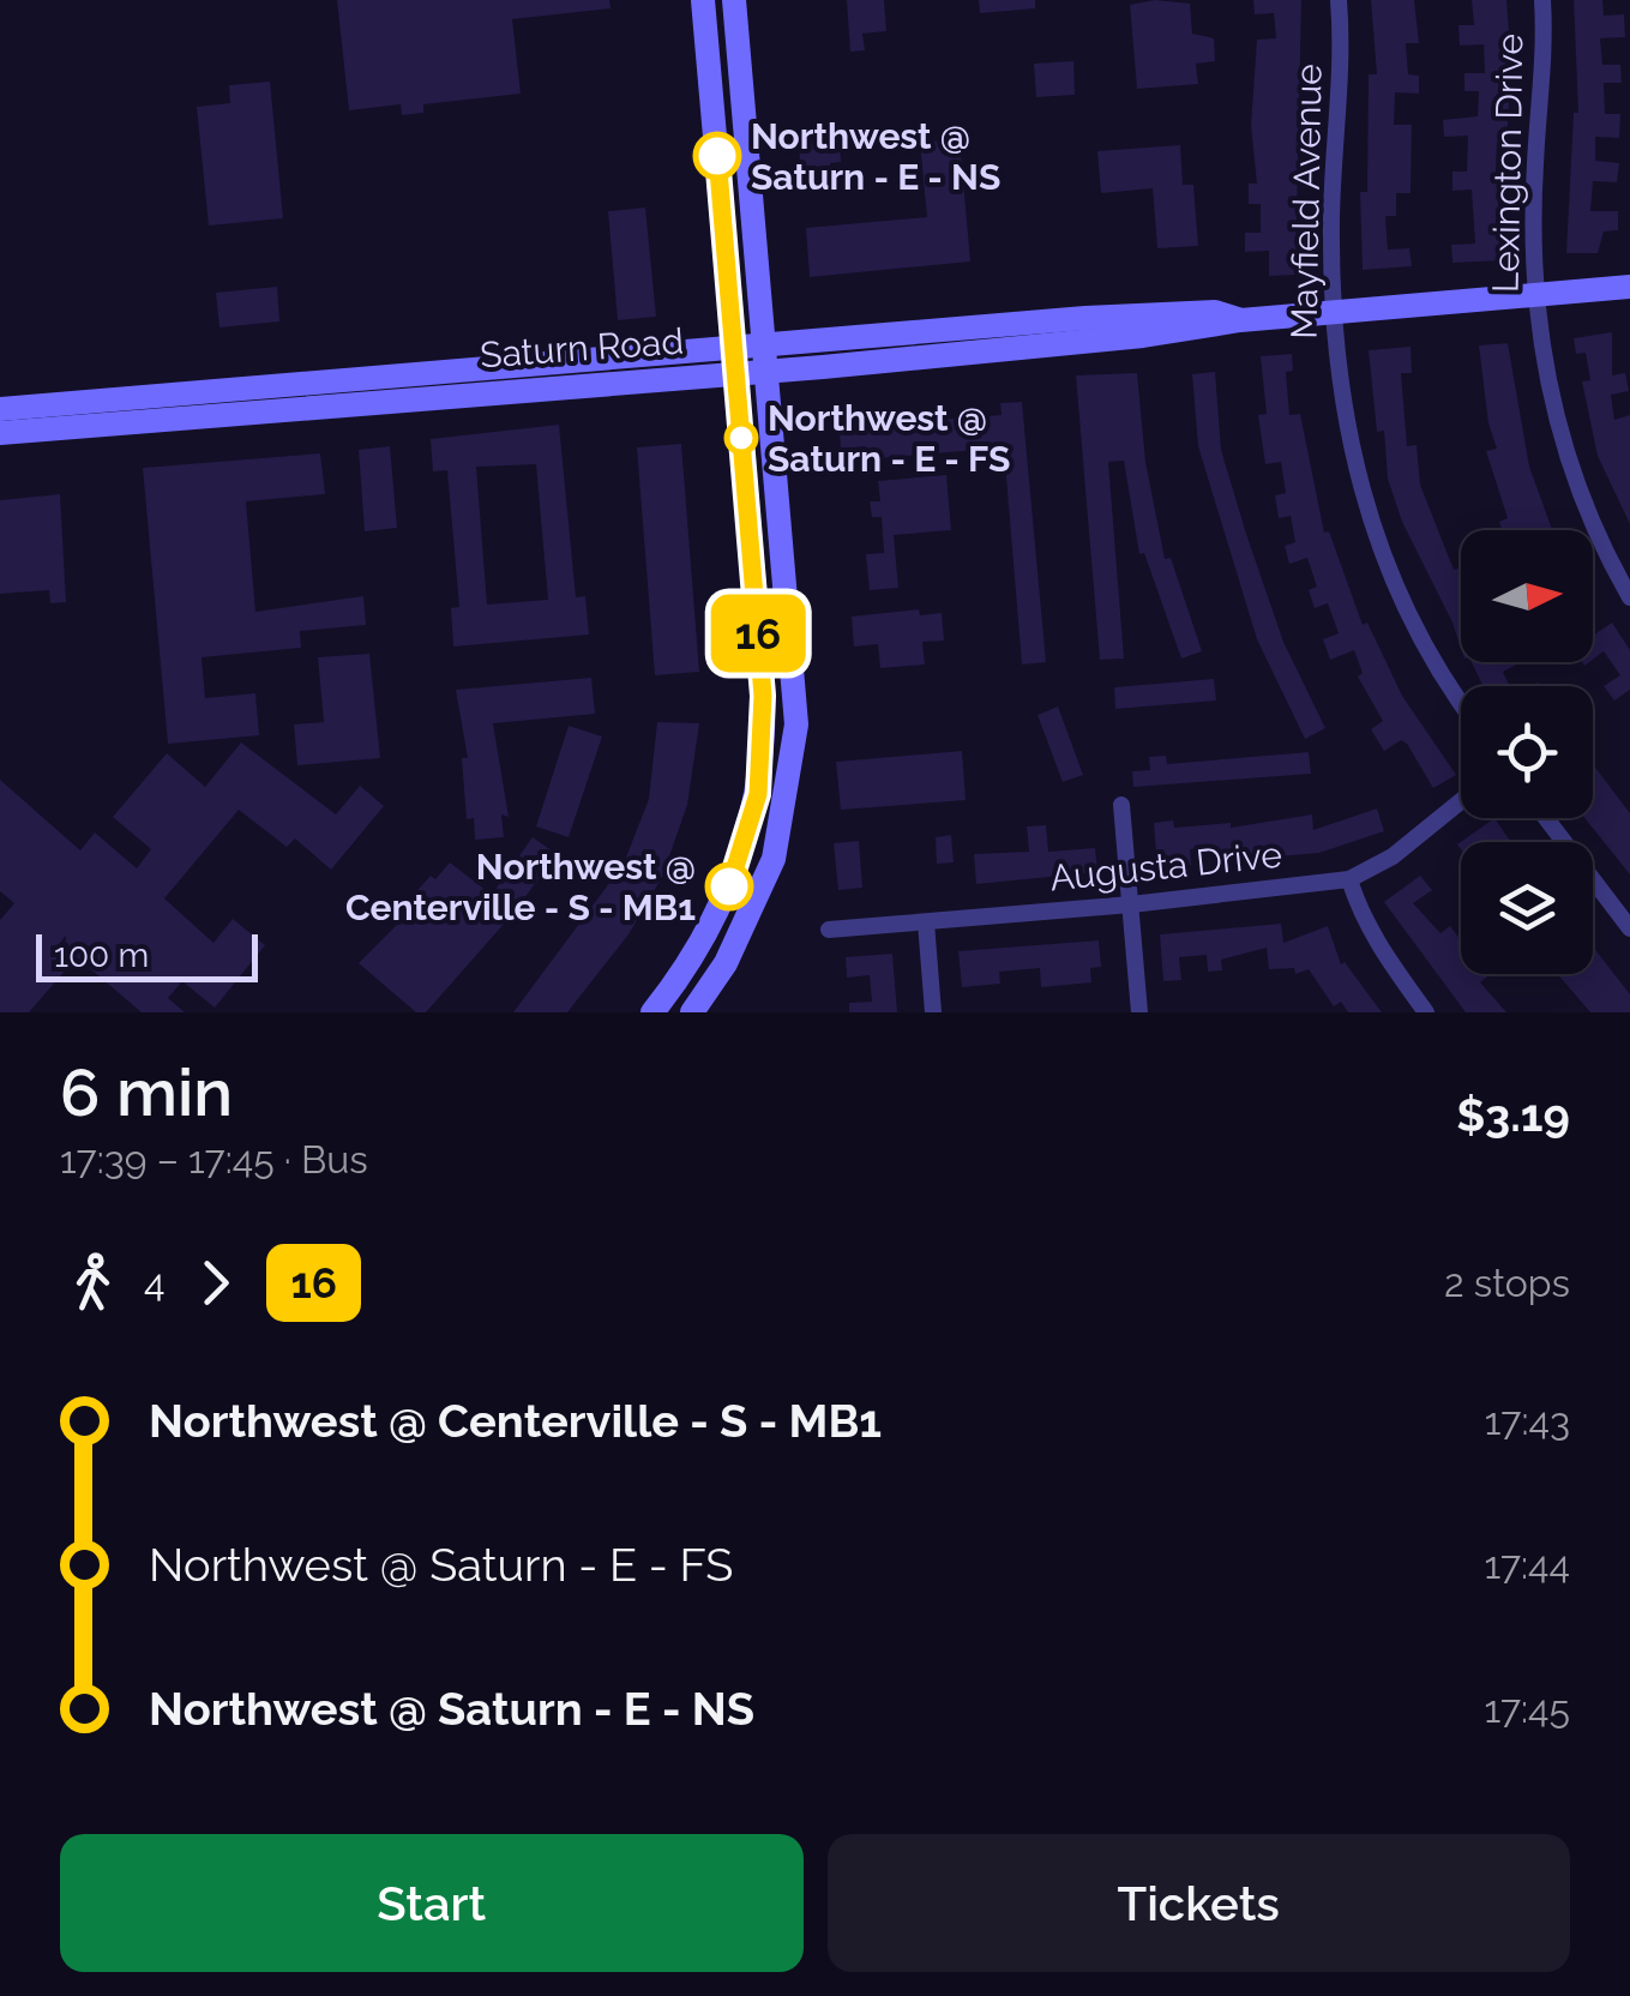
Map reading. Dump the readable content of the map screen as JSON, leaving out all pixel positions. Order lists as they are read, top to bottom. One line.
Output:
{"streets":{"main road":["Saturn Road"],"street":["Lexington Drive","Mayfield Avenue","Augusta Drive"]},"crossings":[["Lexington Drive","Saturn Road"],["Mayfield Avenue","Saturn Road"]],"places":["Northwest @ Saturn - E - NS","Northwest @ Saturn - E - FS","Northwest @ Centerville - S - MB1"],"lines":["bus line 16"],"scale_bar":"100 m","north":"right","page":{"on_map":"16","scale":"100 m","heading":["6 min","17:39 – 17:45 · Bus","$3.19"],"legs":["4","16","2 stops"],"list":[{"name":"Northwest @ Centerville - S - MB1","value":"17:43"},{"name":"Northwest @ Saturn - E - FS","value":"17:44"},{"name":"Northwest @ Saturn - E - NS","value":"17:45"}],"buttons":["Start","Tickets"]}}
